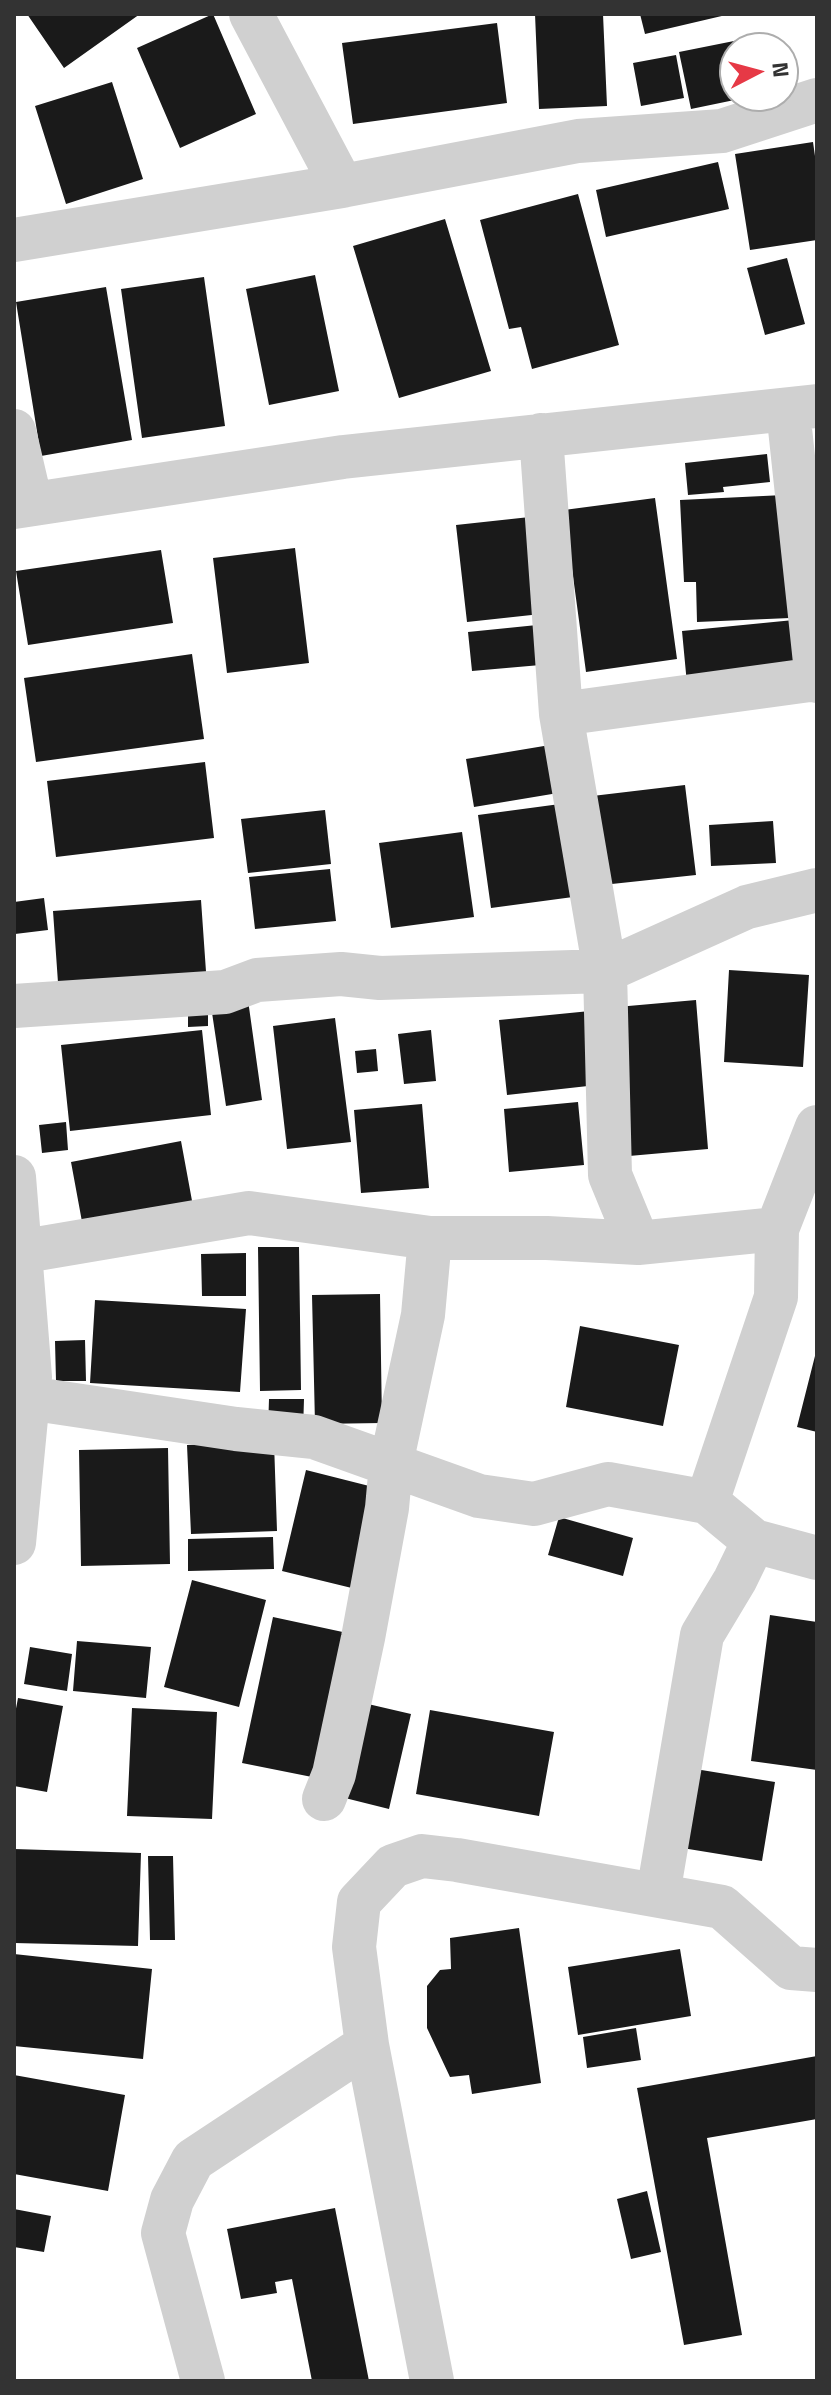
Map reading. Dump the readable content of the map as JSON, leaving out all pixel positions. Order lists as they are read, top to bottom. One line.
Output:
{"north":"right"}
